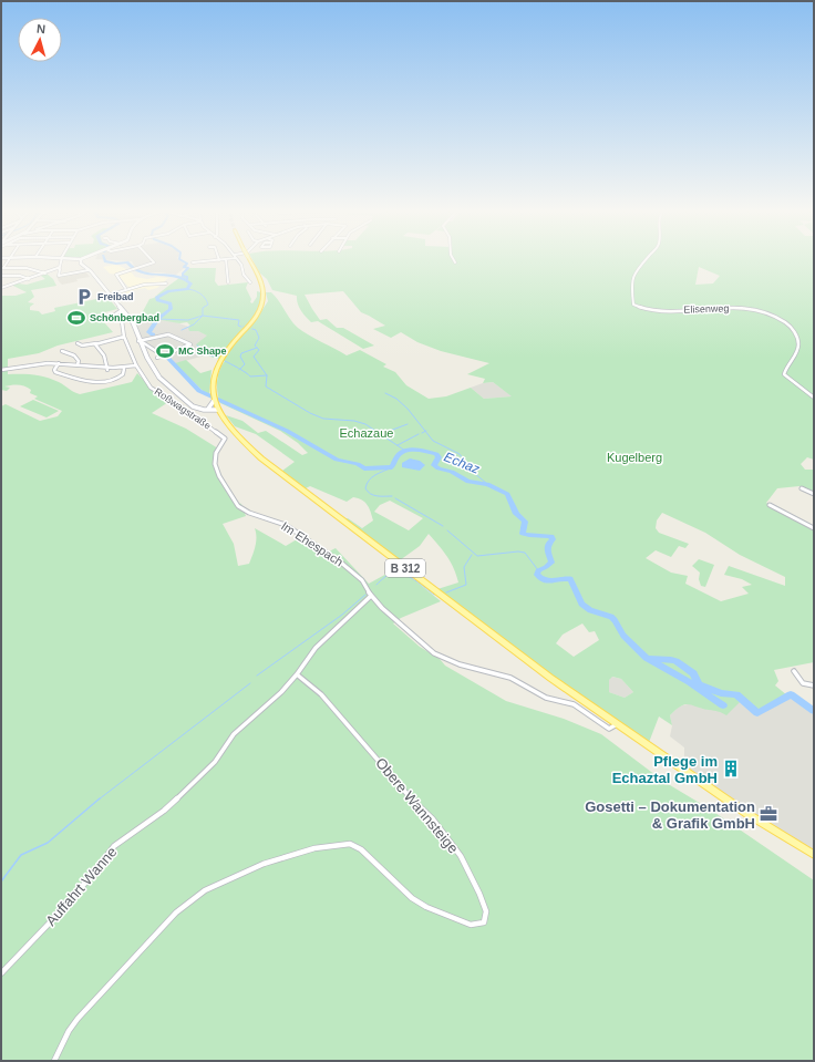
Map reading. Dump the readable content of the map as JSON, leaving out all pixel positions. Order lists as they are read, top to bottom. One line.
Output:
{"streets":{"main road":["B 312"],"street":["Elisenweg","Roßwagstraße","Im Ehespach","Obere Wannsteige","Auffahrt Wanne"]},"crossings":[["Roßwagstraße","Im Ehespach"],["Im Ehespach","Auffahrt Wanne"],["Obere Wannsteige","Auffahrt Wanne"]],"water":["Echaz"],"parks":["Echazaue","Kugelberg"],"places":{"parking":["Freibad"],"sports":["Schönbergbad","MC Shape"],"building":["Pflege im Echaztal GmbH"],"office":["Gosetti – Dokumentation & Grafik GmbH"]},"north":"top"}
